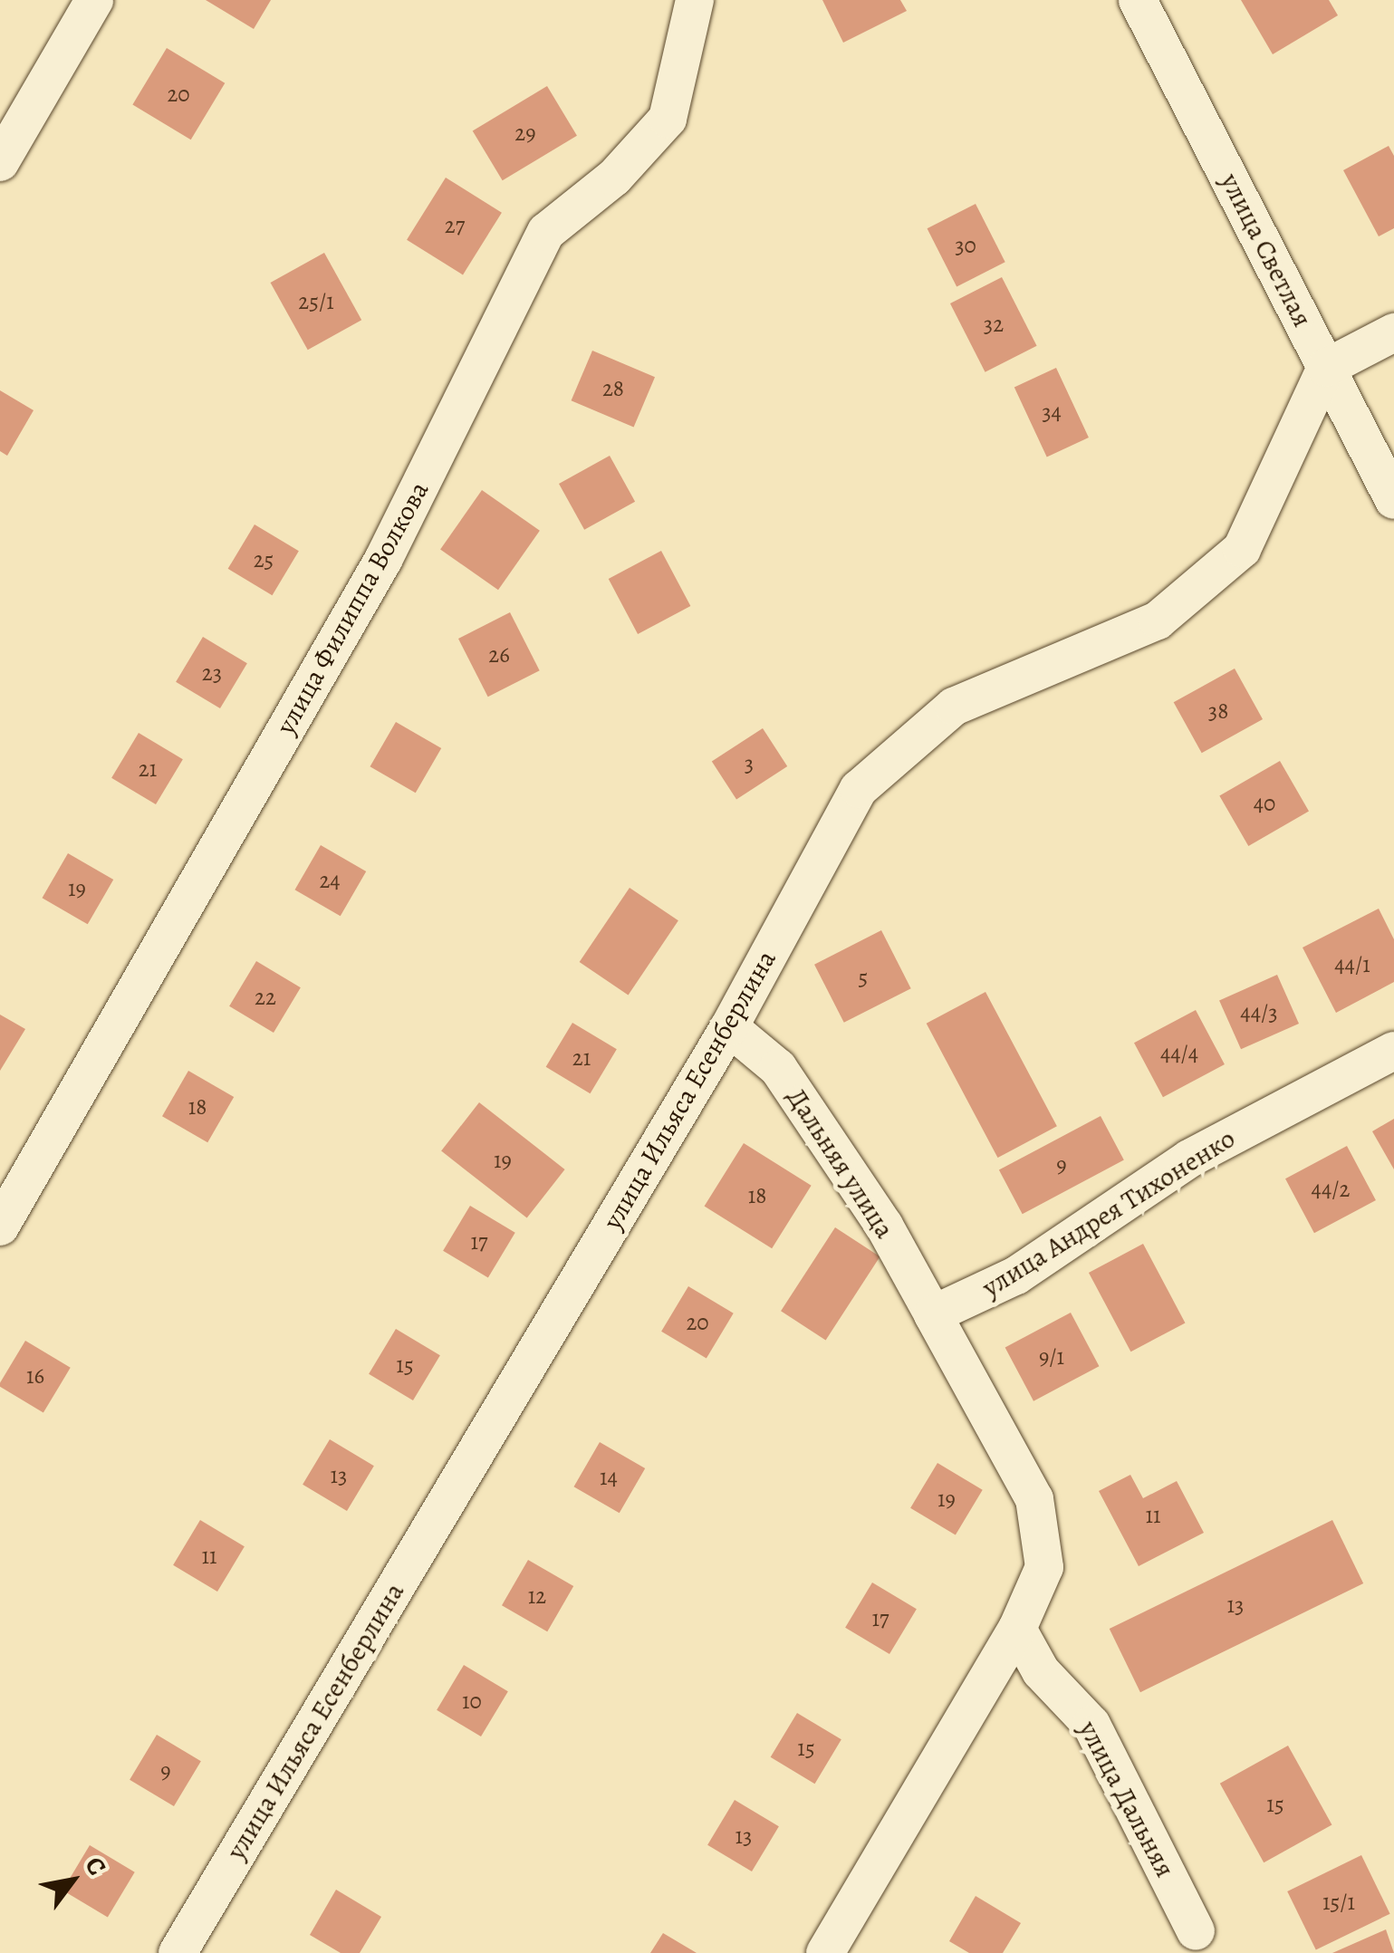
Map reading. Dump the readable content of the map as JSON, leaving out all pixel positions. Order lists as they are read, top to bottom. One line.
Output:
{"streets":{"street":["улица Светлая","улица Филиппа Волкова","улица Ильяса Есенберлина","Дальняя улица","улица Андрея Тихоненко","улица Дальняя"]},"crossings":[["улица Светлая","улица Ильяса Есенберлина"],["улица Ильяса Есенберлина","Дальняя улица"],["Дальняя улица","улица Андрея Тихоненко"]],"house_numbers":["20","29","27","30","25/1","32","28","34","25","26","23","38","3","21","40","24","19","44/1","5","22","44/3","44/4","21","18","19","9","44/2","18","17","20","9/1","15","16","13","14","19","11","11","12","13","17","10","15","9","15","13","15/1"],"north":"top right"}
